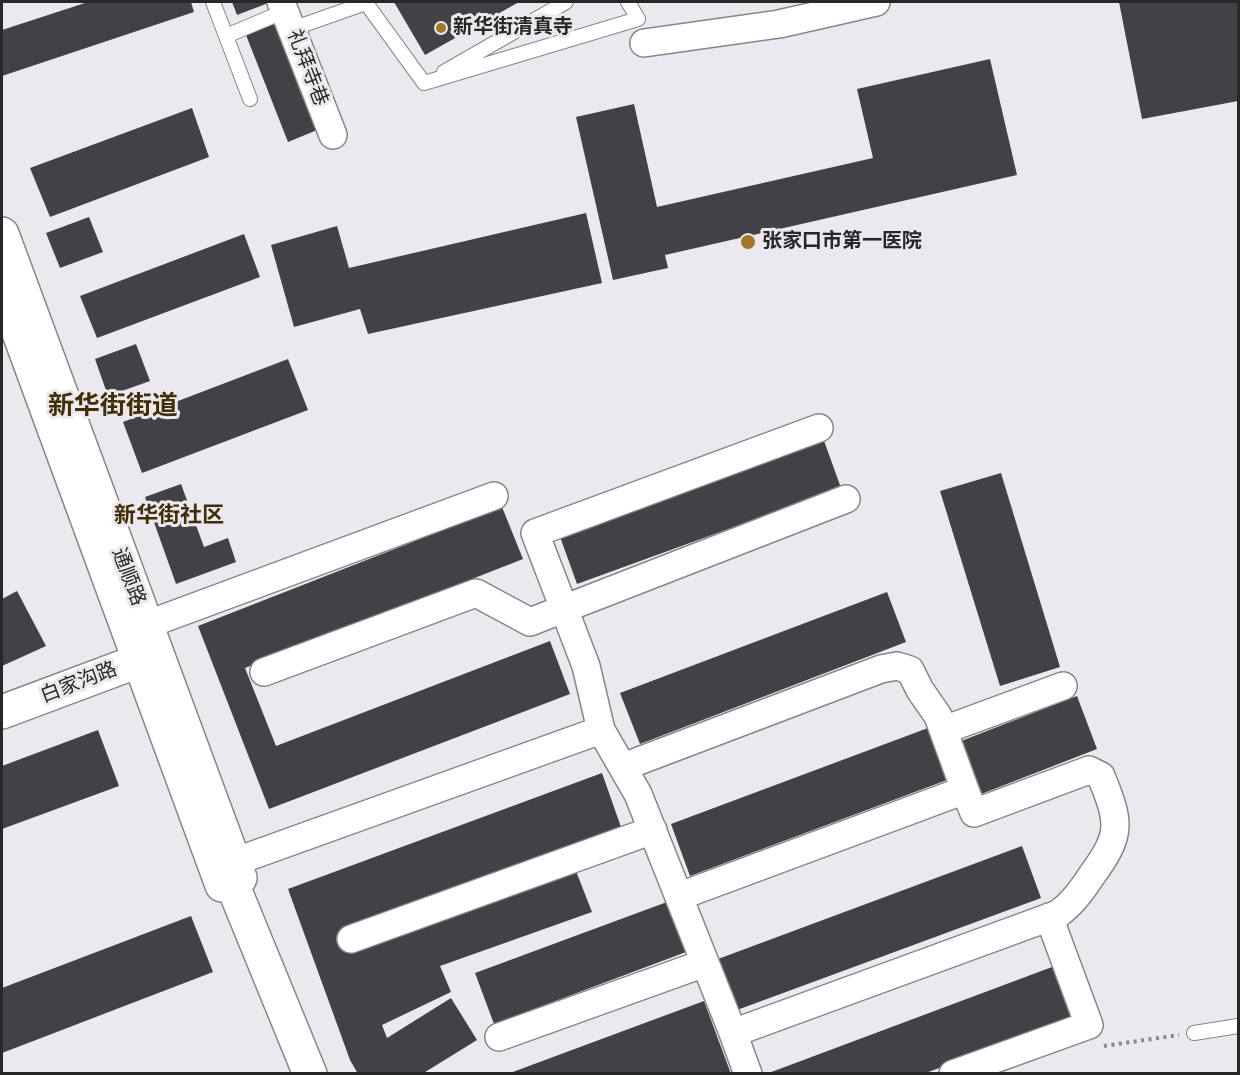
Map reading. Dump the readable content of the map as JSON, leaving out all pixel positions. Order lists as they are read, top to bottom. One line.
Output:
{"streets":{"street":["礼拜寺巷","通顺路","白家沟路"]},"crossings":[["通顺路","白家沟路"]],"districts":["新华街街道","新华街社区"],"places":["新华街清真寺","张家口市第一医院"]}
